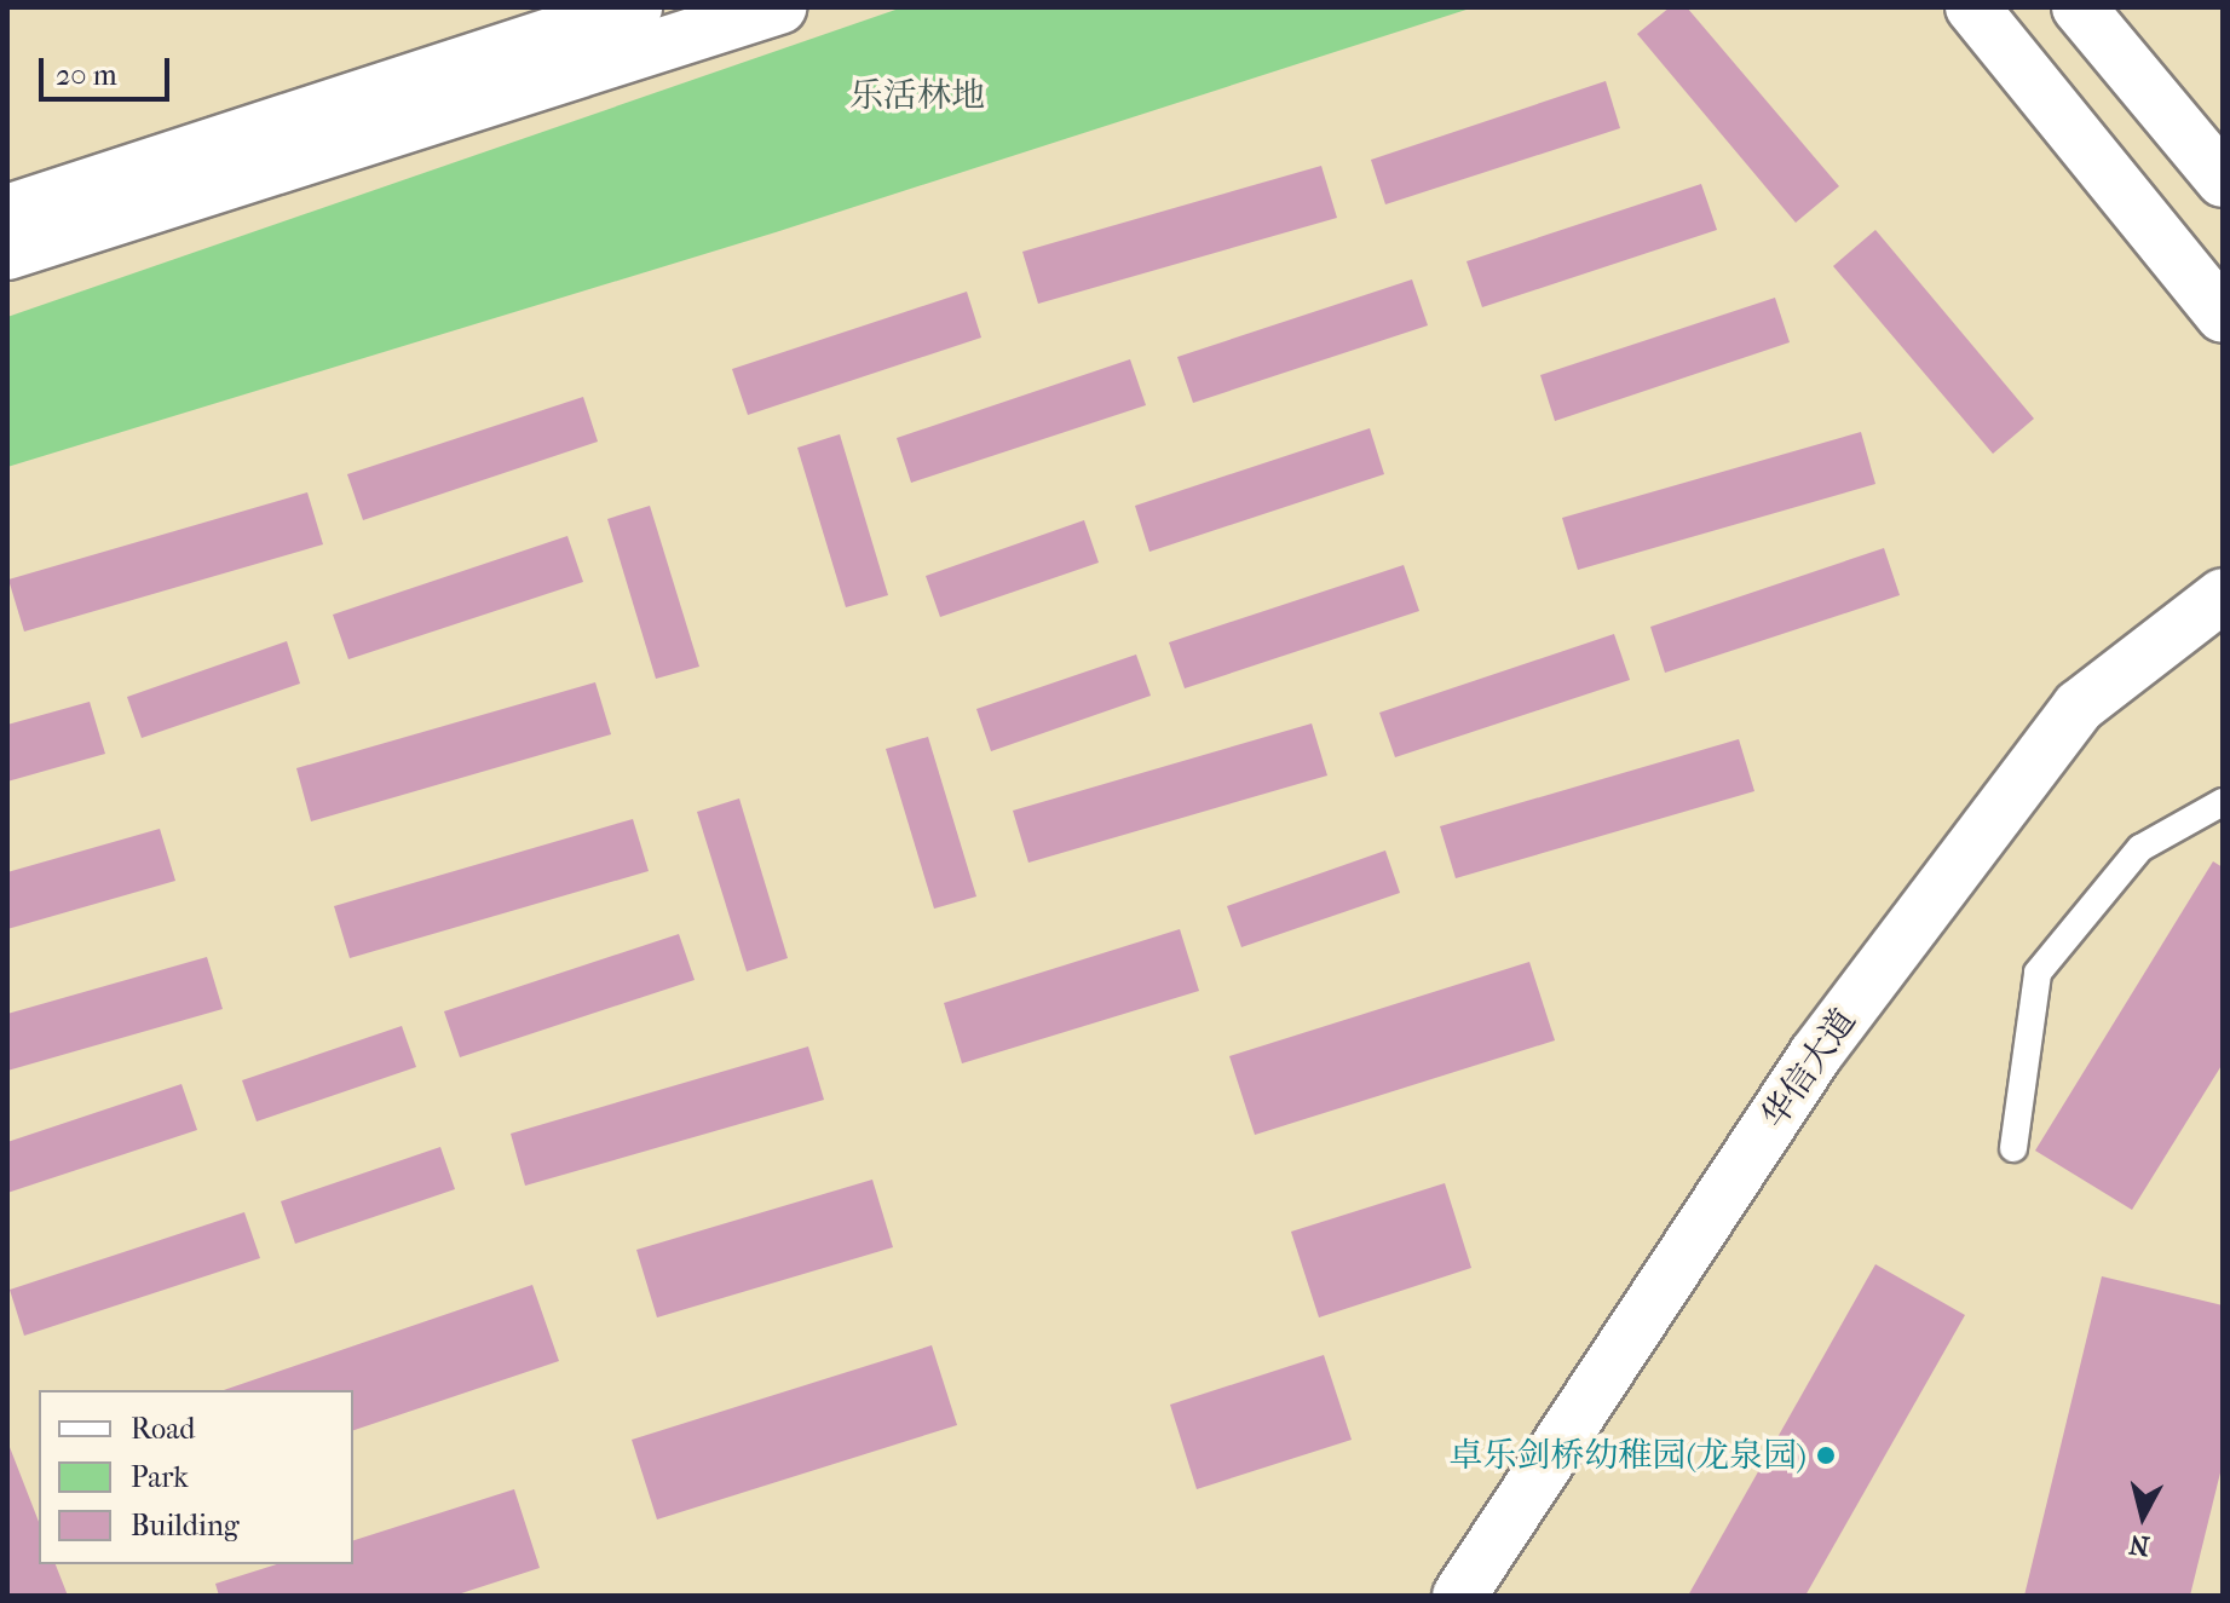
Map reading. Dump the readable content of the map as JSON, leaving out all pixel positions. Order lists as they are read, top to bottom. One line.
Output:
{"streets":{"street":["华信大道"]},"parks":["乐活林地"],"places":["卓乐剑桥幼稚园(龙泉园)"],"legend":["Road","Park","Building"],"scale_bar":"20 m","north":"bottom"}
